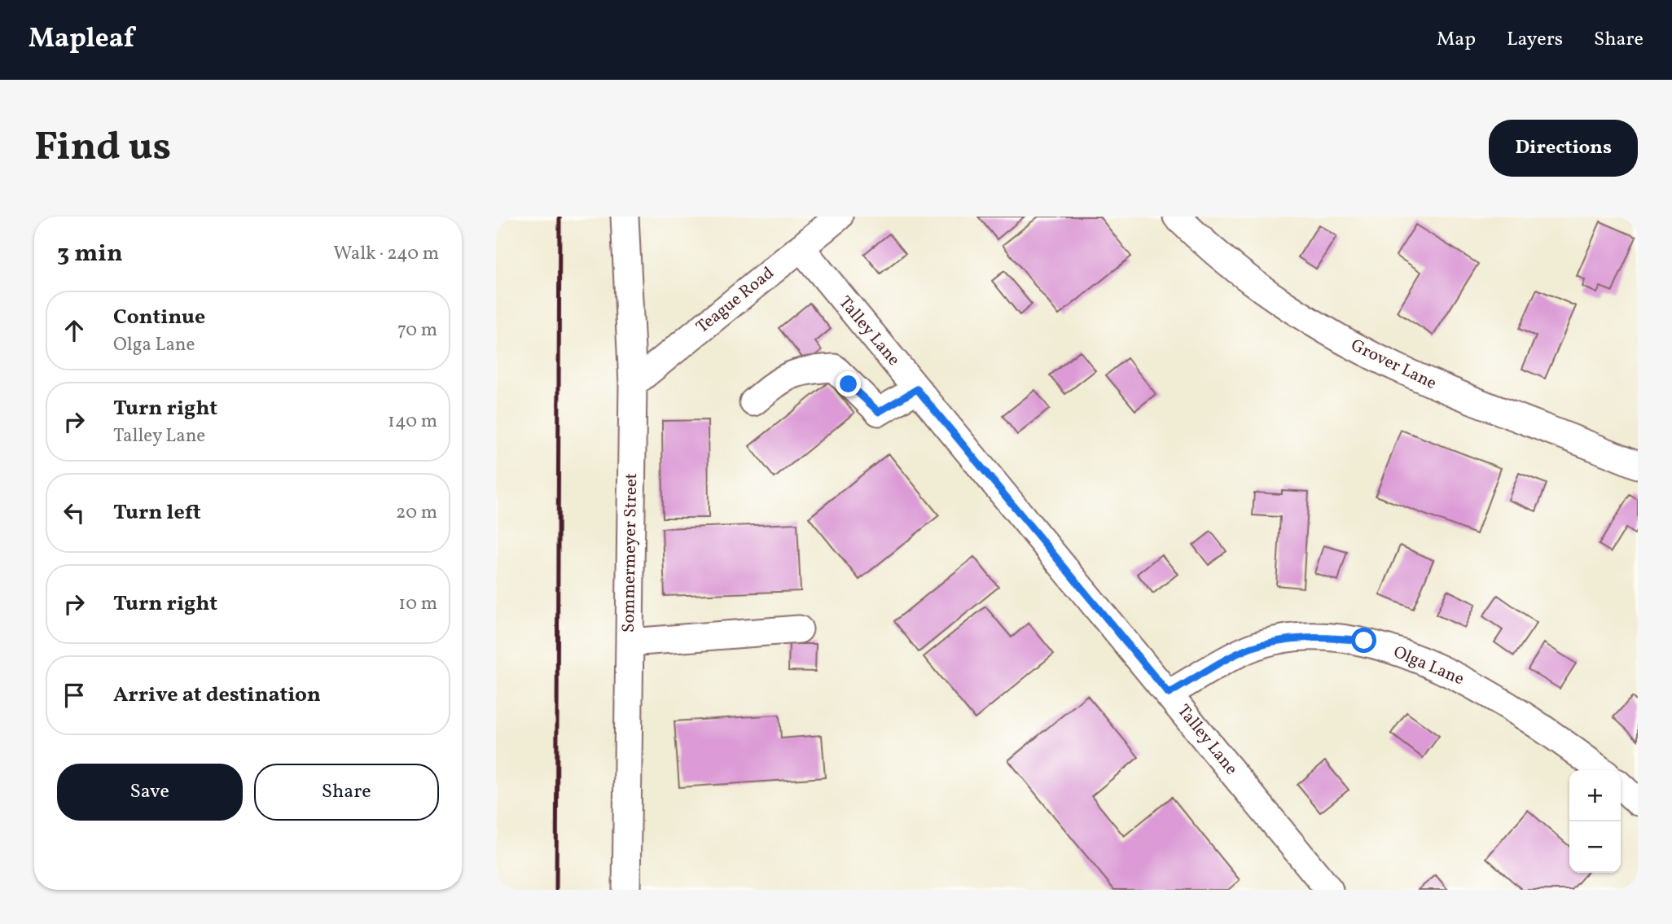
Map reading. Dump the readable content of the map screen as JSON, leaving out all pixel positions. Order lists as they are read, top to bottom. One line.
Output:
{"streets":{"street":["Teague Road","Talley Lane","Grover Lane","Sommermeyer Street","Olga Lane"]},"crossings":[["Teague Road","Talley Lane"],["Teague Road","Sommermeyer Street"],["Talley Lane","Olga Lane"]],"page":{"header":"Mapleaf","nav":["Map","Layers","Share"],"buttons":["Directions",["Save","Share"]],"title":"Find us","heading":["3 min","Walk · 240 m"],"list":[["Continue","Olga Lane","70 m"],["Turn right","Talley Lane","140 m"],["Turn left","20 m"],["Turn right","10 m"],"Arrive at destination"],"map_buttons":["+","−"]}}
